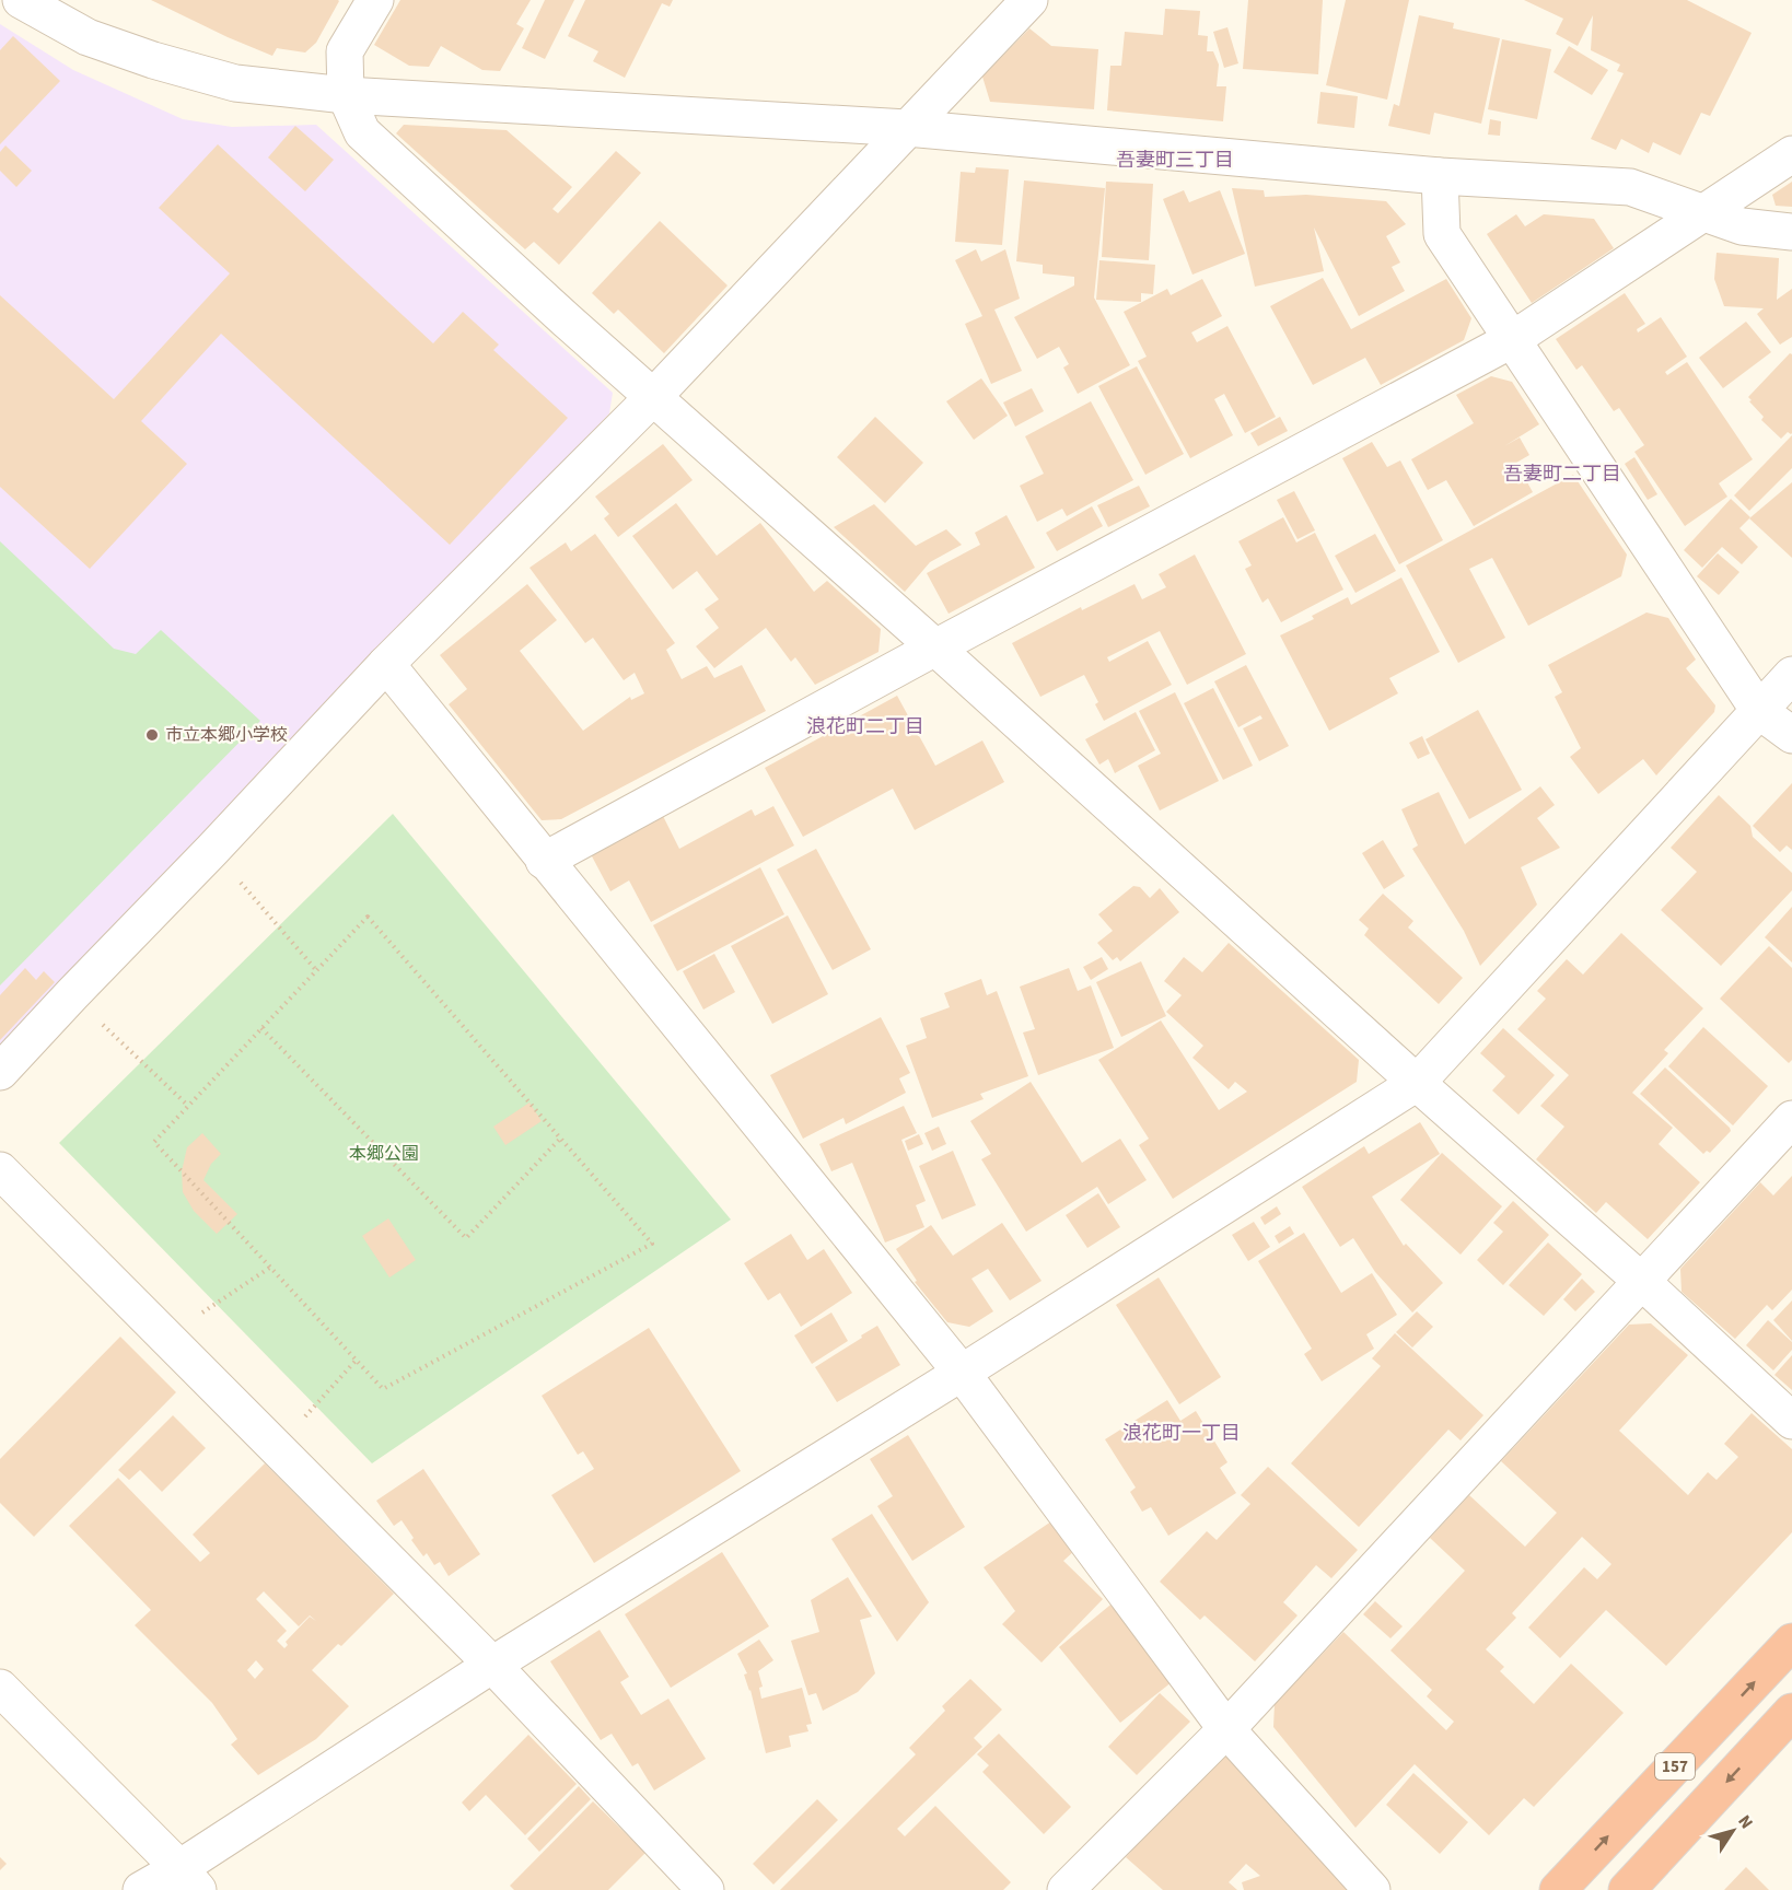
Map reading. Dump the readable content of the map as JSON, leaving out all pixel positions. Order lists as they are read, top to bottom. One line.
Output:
{"streets":{"highway":["157"]},"districts":["吾妻町三丁目","吾妻町二丁目","浪花町二丁目","浪花町一丁目"],"parks":["本郷公園"],"places":["市立本郷小学校"],"north":"top right"}
